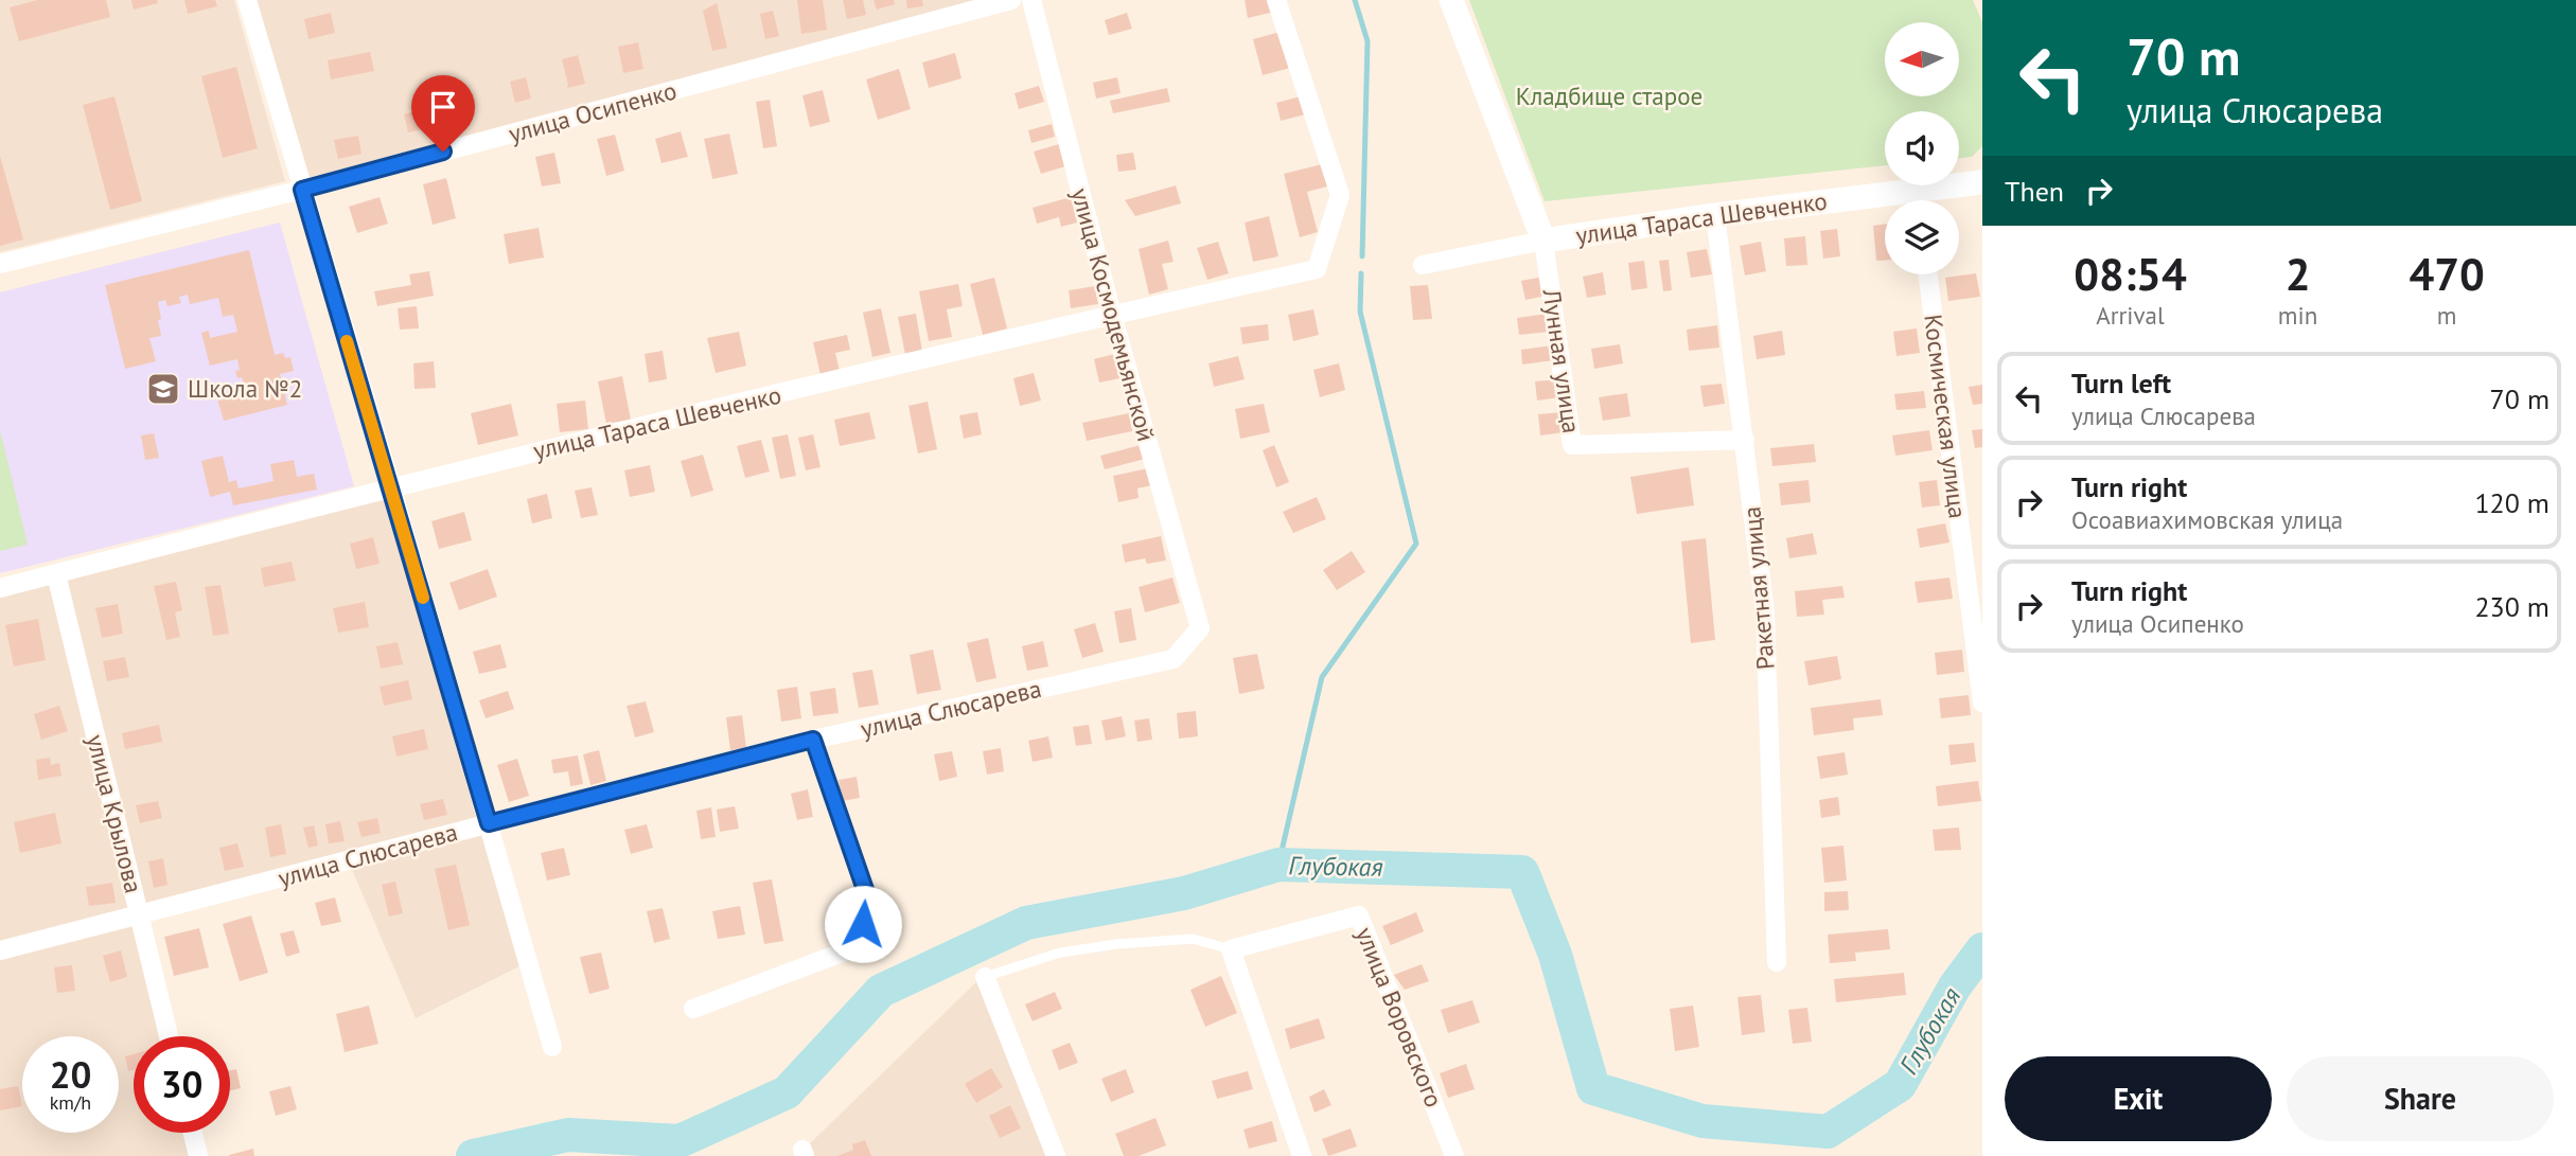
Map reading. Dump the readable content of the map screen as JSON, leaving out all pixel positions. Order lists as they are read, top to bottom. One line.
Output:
{"streets":{"street":["улица Осипенко","улица Тараса Шевченко","улица Космодемьянской","Лунная улица","Космическая улица","Ракетная улица","улица Слюсарева","улица Крылова","улица Воровского"]},"crossings":[["улица Тараса Шевченко","улица Космодемьянской"],["улица Тараса Шевченко","Лунная улица"],["улица Тараса Шевченко","Ракетная улица"],["улица Тараса Шевченко","улица Крылова"],["улица Космодемьянской","улица Слюсарева"],["Лунная улица","Ракетная улица"],["улица Слюсарева","улица Крылова"]],"water":["Глубокая"],"parks":["Кладбище старое"],"places":{"school or university":["Школа №2"]},"north":"left","page":{"turn":["70 m","улица Слюсарева"],"then":"Then","eta":["08:54","Arrival","2","min","470","m"],"list":[{"name":"Turn left","note":"улица Слюсарева","value":"70 m"},{"name":"Turn right","note":"Осоавиахимовская улица","value":"120 m"},{"name":"Turn right","note":"улица Осипенко","value":"230 m"}],"speed":"20 km/h","limit":"30","buttons":["Exit","Share"]}}
